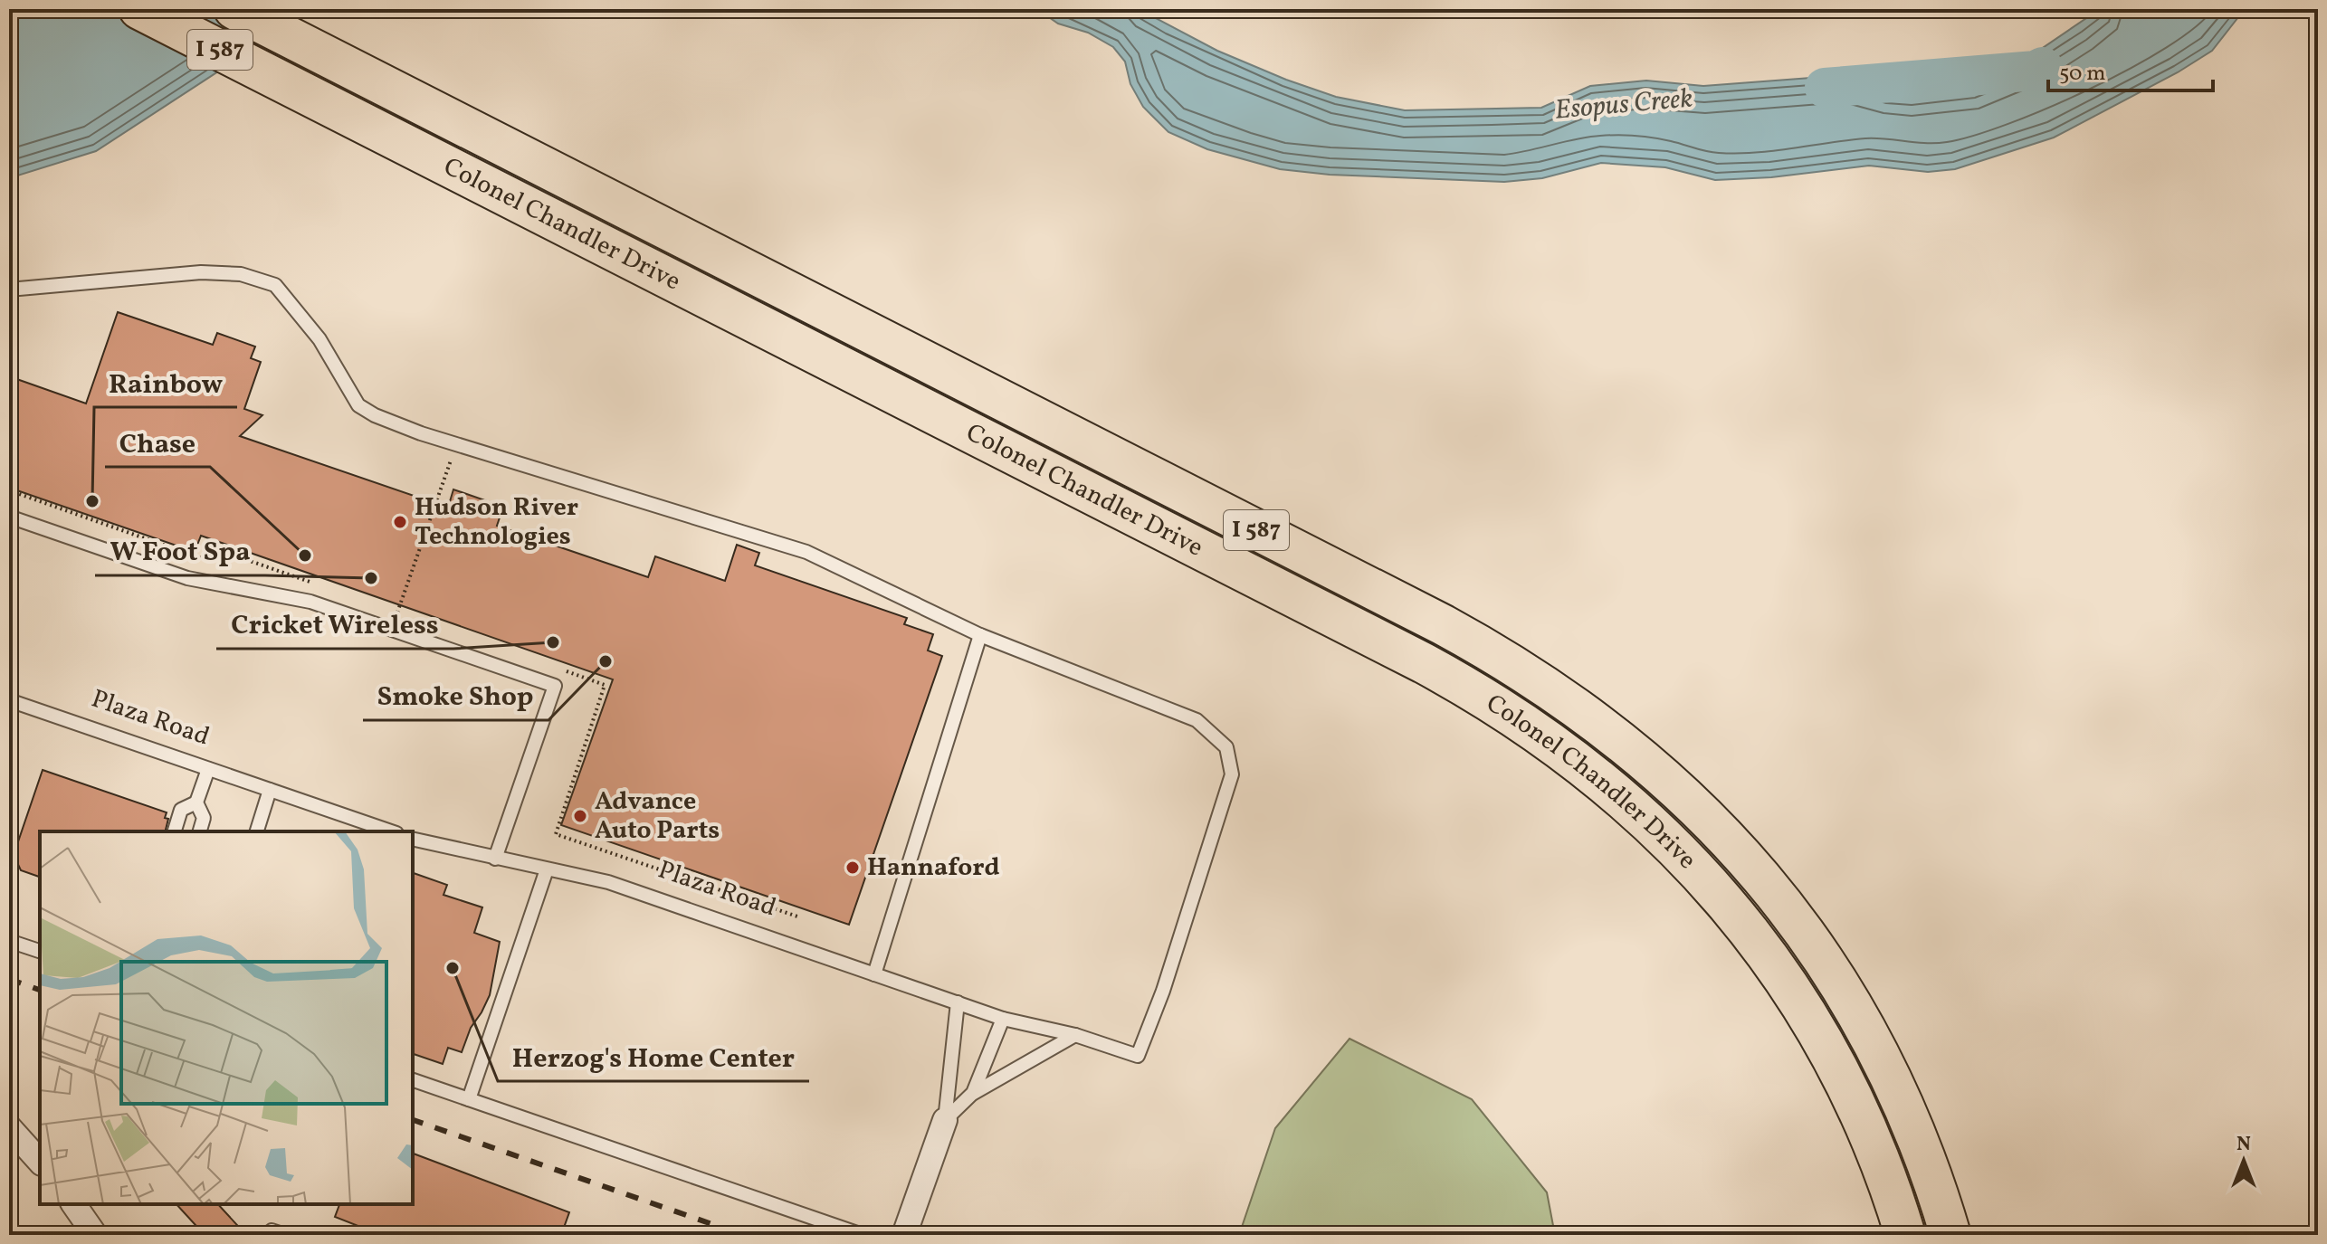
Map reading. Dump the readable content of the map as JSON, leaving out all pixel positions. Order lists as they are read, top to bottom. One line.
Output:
{"streets":{"highway":["I 587","Colonel Chandler Drive"],"lane":["Plaza Road"]},"water":["Esopus Creek"],"places":["Rainbow","Hudson River Technologies","Chase","W Foot Spa","Cricket Wireless","Smoke Shop","Advance Auto Parts","Hannaford","Herzog's Home Center"],"scale_bar":"50 m","north":"top"}
